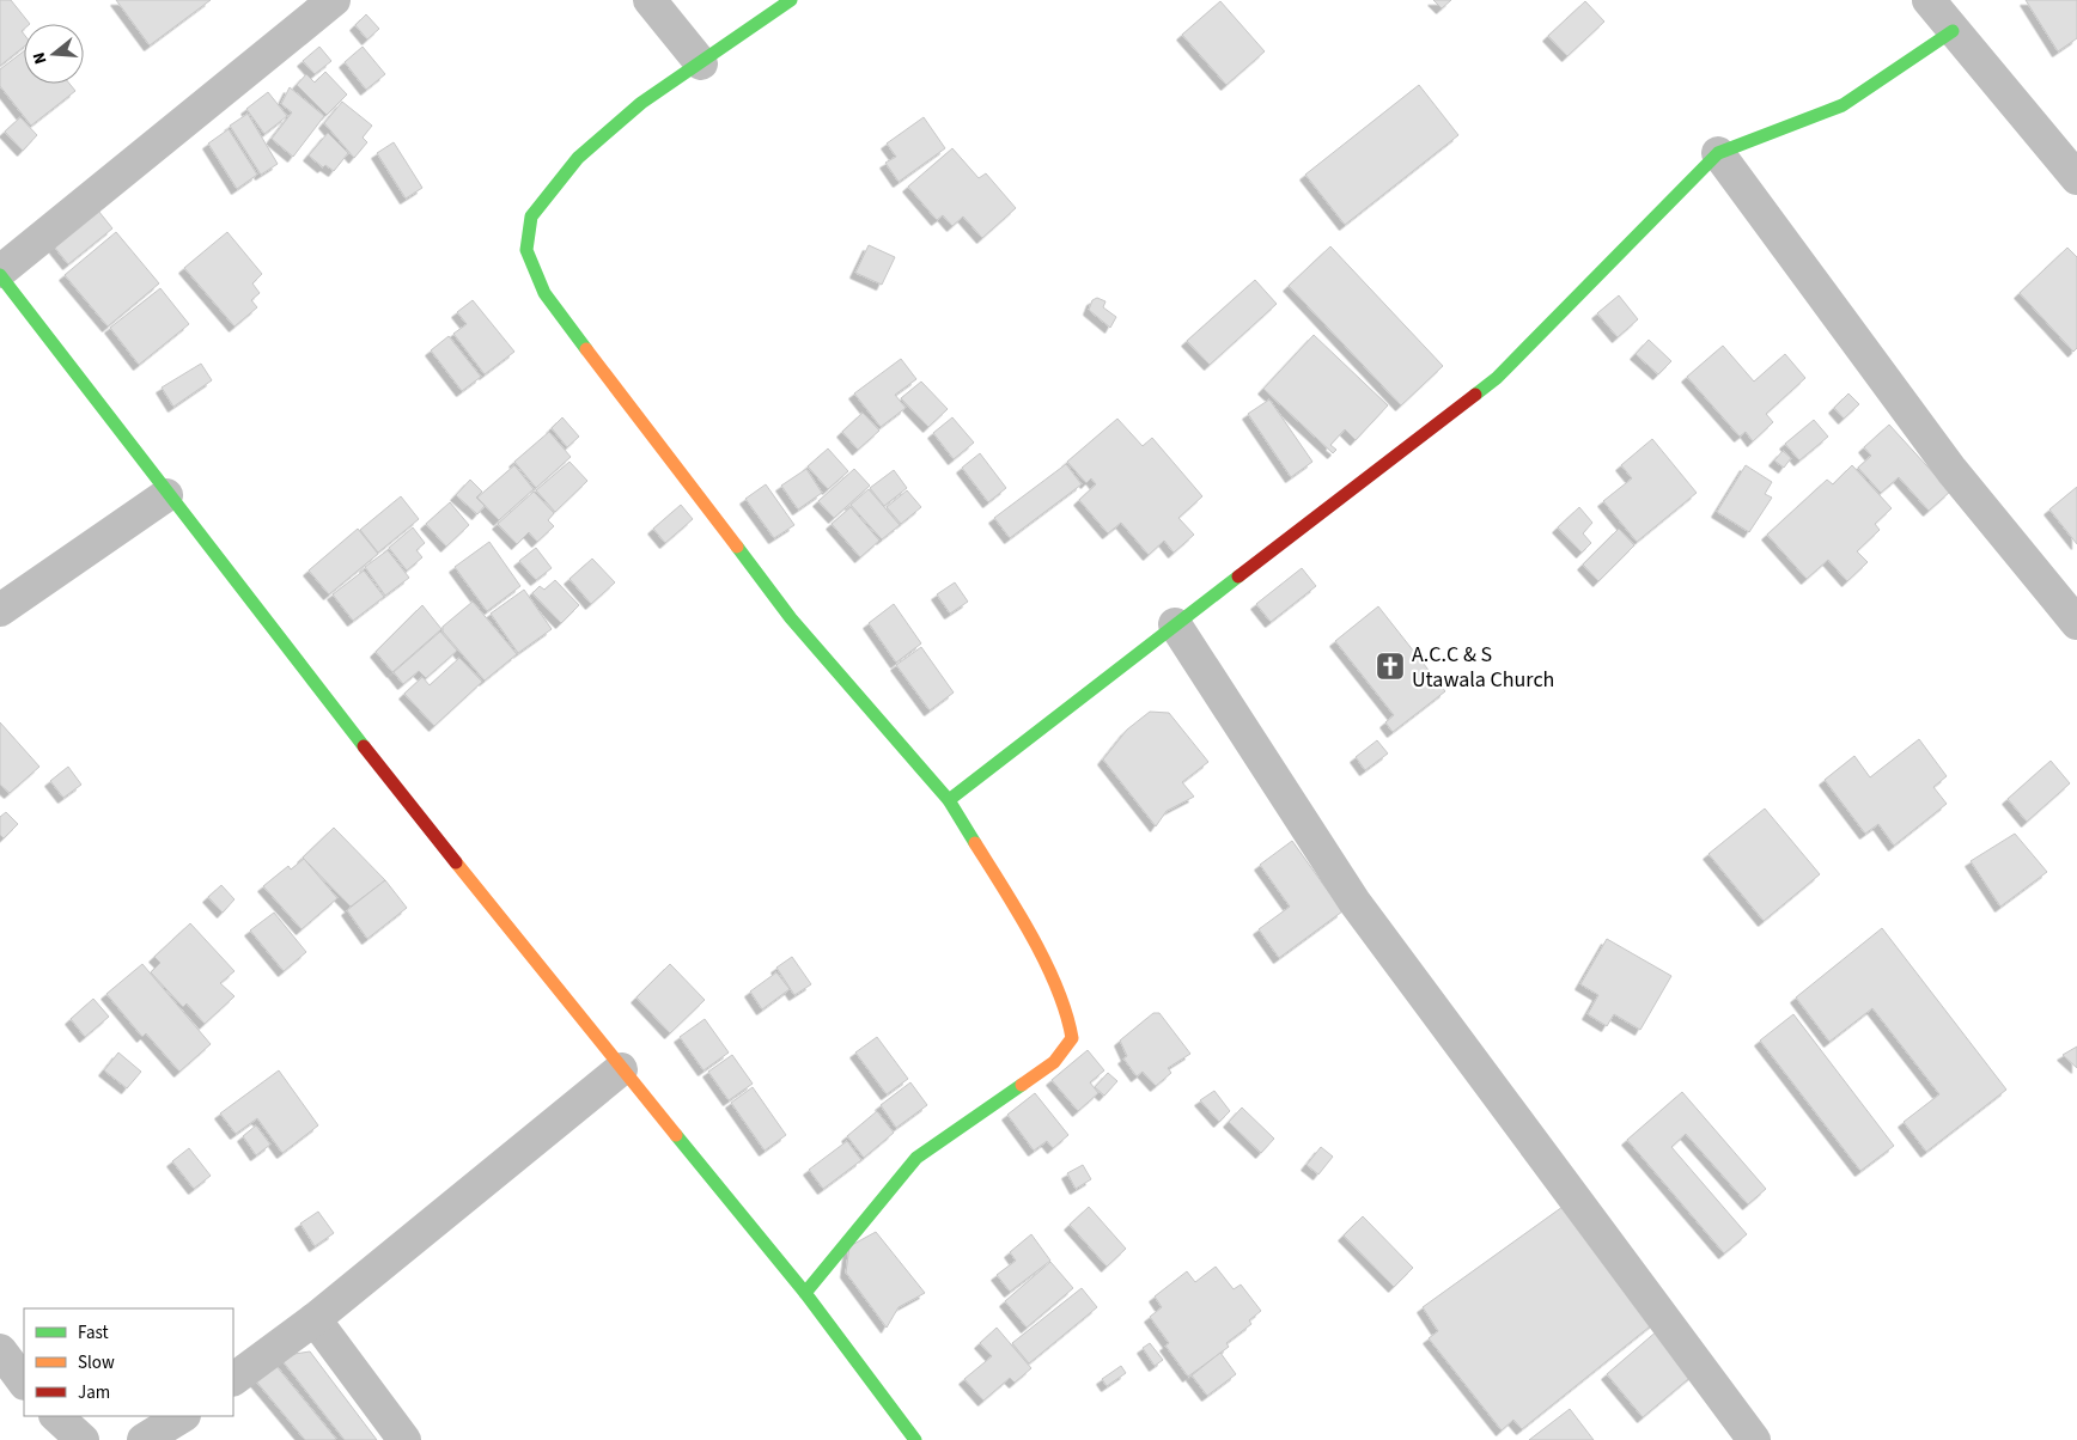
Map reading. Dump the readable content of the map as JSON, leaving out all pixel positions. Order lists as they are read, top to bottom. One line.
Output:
{"places":{"church":["A.C.C & S Utawala Church"]},"legend":["Fast","Slow","Jam"],"north":"left"}
